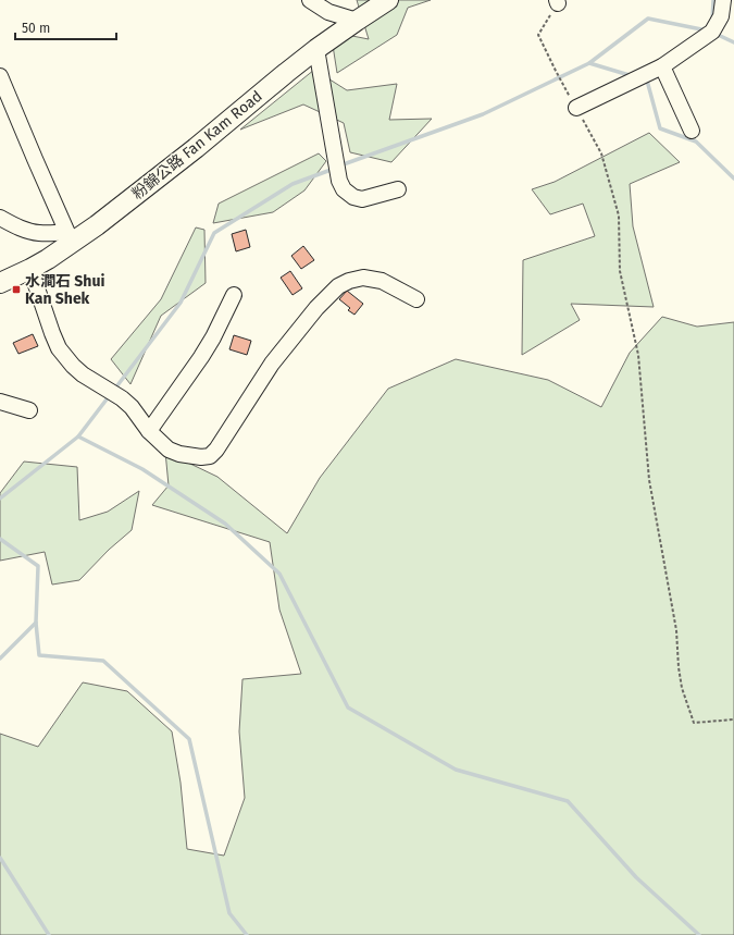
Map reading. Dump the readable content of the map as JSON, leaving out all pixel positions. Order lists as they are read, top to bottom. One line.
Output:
{"streets":{"main road":["粉錦公路 Fan Kam Road"]},"places":{"transit":["水澗石 Shui Kan Shek"]},"scale_bar":"50 m"}
